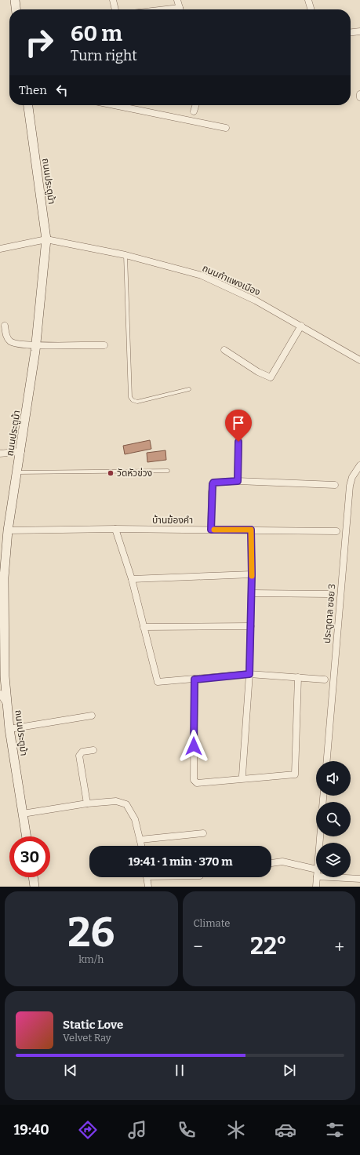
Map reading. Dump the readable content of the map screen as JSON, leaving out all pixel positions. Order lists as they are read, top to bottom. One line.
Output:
{"streets":{"main road":["ถนนประตูม้า"],"street":["ถนนกำแพงเมือง","บ้านฆ้องคำ","ประตูดาล ซอย 3"]},"crossings":[["ถนนประตูม้า","ถนนกำแพงเมือง"],["ถนนประตูม้า","บ้านฆ้องคำ"]],"places":["วัดหัวข่วง"],"page":{"turn":["60 m","Turn right"],"then":"Then","limit":"30","trip":"19:41 · 1 min · 370 m","tile":[["26","km/h"],"Climate"],"heat":["−","22°","+"],"song":["Static Love","Velvet Ray"],"tabs":"19:40"}}
